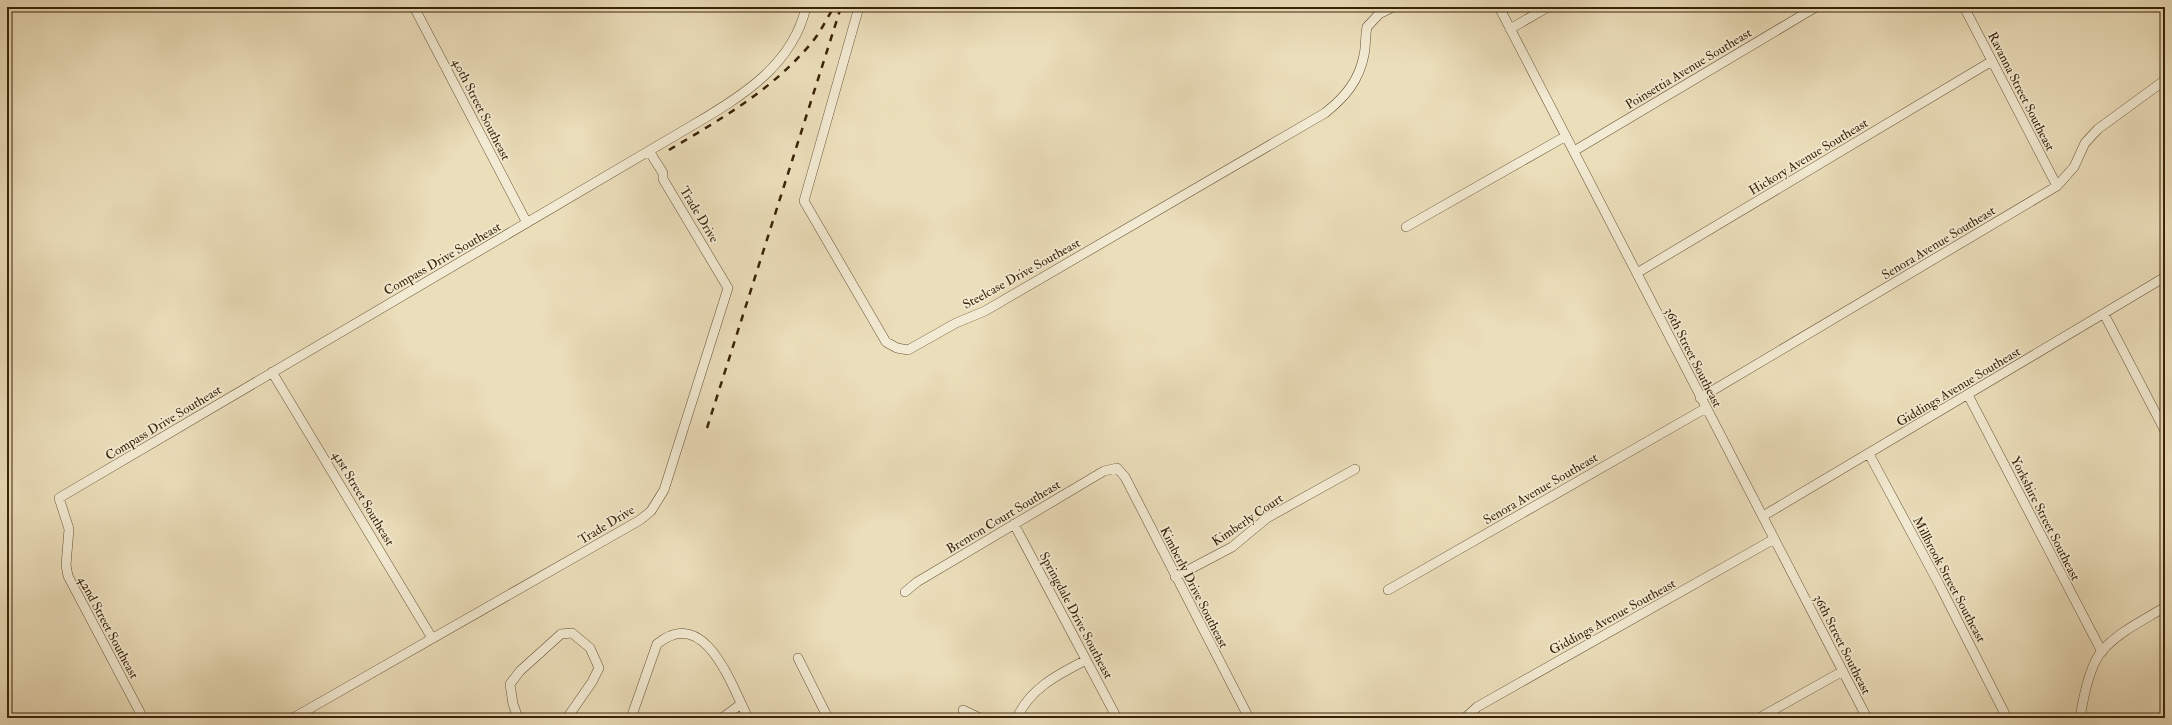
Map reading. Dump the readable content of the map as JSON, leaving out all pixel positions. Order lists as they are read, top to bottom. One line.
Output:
{"streets":{"street":["Poinsettia Avenue Southeast","Ravanna Street Southeast","40th Street Southeast","Hickory Avenue Southeast","Trade Drive","Senora Avenue Southeast","Compass Drive Southeast","Steelcase Drive Southeast","36th Street Southeast","Giddings Avenue Southeast","41st Street Southeast","Brenton Court Southeast","Yorkshire Street Southeast","Kimberly Court","Millbrook Street Southeast","Kimberly Drive Southeast","Springdale Drive Southeast","42nd Street Southeast"]},"crossings":[["Poinsettia Avenue Southeast","36th Street Southeast"],["Ravanna Street Southeast","Hickory Avenue Southeast"],["Ravanna Street Southeast","Senora Avenue Southeast"],["40th Street Southeast","Compass Drive Southeast"],["Hickory Avenue Southeast","36th Street Southeast"],["Trade Drive","Compass Drive Southeast"],["Trade Drive","41st Street Southeast"],["Senora Avenue Southeast","36th Street Southeast"],["Compass Drive Southeast","41st Street Southeast"],["Compass Drive Southeast","42nd Street Southeast"],["36th Street Southeast","Giddings Avenue Southeast"],["Giddings Avenue Southeast","Yorkshire Street Southeast"],["Giddings Avenue Southeast","Millbrook Street Southeast"],["Brenton Court Southeast","Kimberly Drive Southeast"],["Brenton Court Southeast","Springdale Drive Southeast"],["Kimberly Court","Kimberly Drive Southeast"]]}
